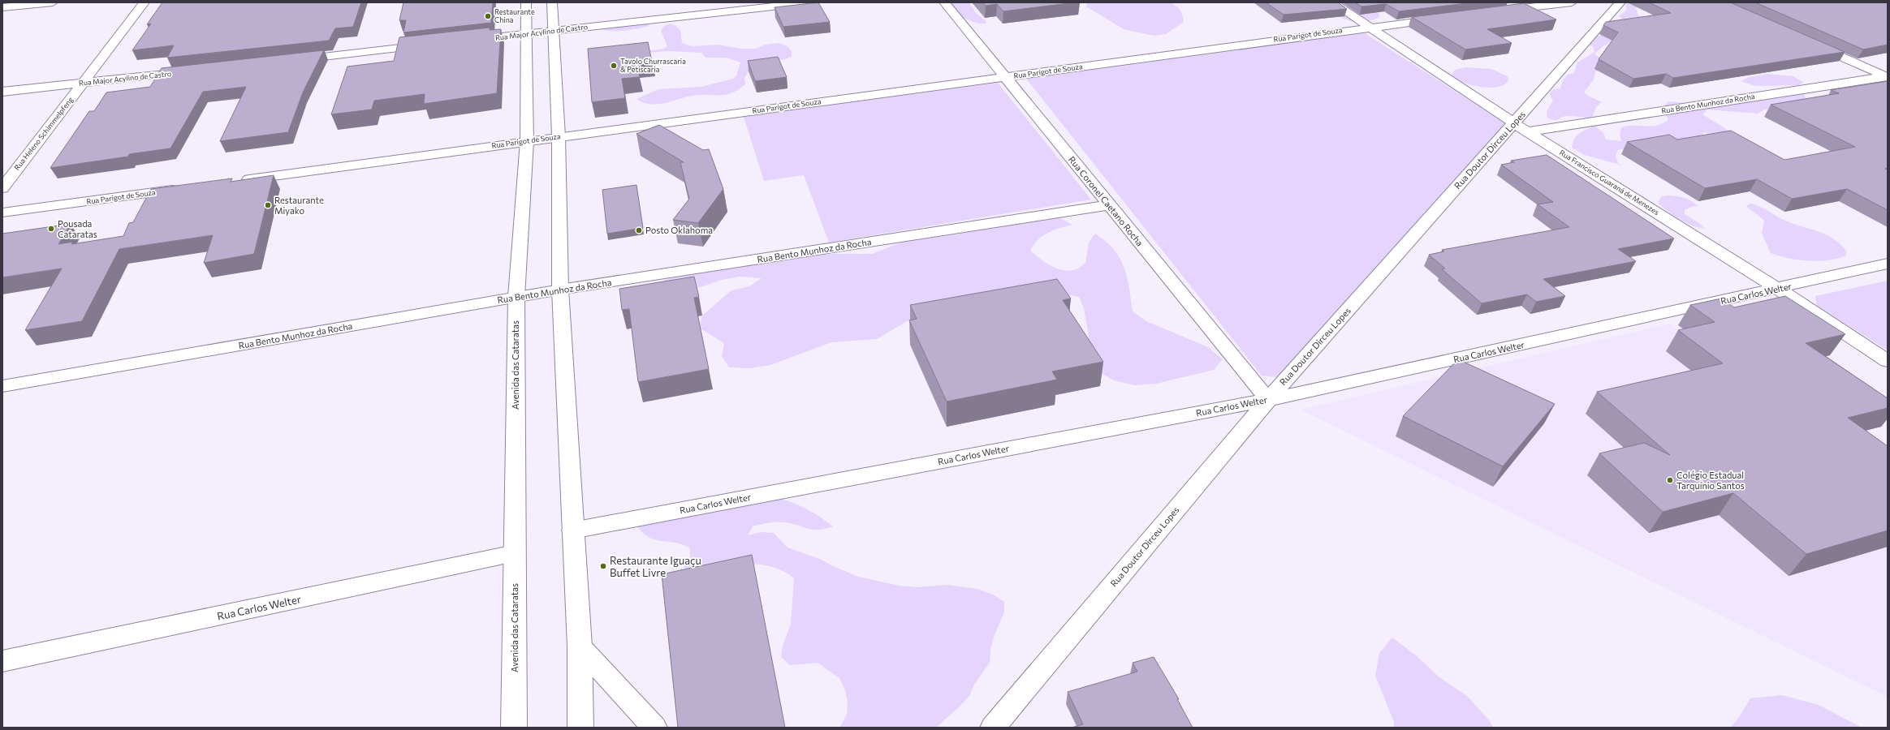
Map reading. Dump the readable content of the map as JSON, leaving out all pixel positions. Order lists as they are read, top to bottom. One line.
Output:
{"streets":{"street":["Rua Major Acylino de Castro","Rua Parigot de Souza","Rua Bento Munhoz da Rocha","Rua Heleno Schimmelpfeng","Rua Doutor Dirceu Lopes","Rua Francisco Guaraná de Menezes","Rua Coronel Caetano Rocha","Rua Carlos Welter","Avenida das Cataratas"]},"crossings":[["Rua Major Acylino de Castro","Rua Heleno Schimmelpfeng"],["Rua Major Acylino de Castro","Avenida das Cataratas"],["Rua Parigot de Souza","Rua Francisco Guaraná de Menezes"],["Rua Parigot de Souza","Rua Coronel Caetano Rocha"],["Rua Parigot de Souza","Avenida das Cataratas"],["Rua Bento Munhoz da Rocha","Rua Doutor Dirceu Lopes"],["Rua Bento Munhoz da Rocha","Rua Francisco Guaraná de Menezes"],["Rua Bento Munhoz da Rocha","Rua Coronel Caetano Rocha"],["Rua Bento Munhoz da Rocha","Avenida das Cataratas"],["Rua Doutor Dirceu Lopes","Rua Francisco Guaraná de Menezes"],["Rua Doutor Dirceu Lopes","Rua Coronel Caetano Rocha"],["Rua Doutor Dirceu Lopes","Rua Carlos Welter"],["Rua Francisco Guaraná de Menezes","Rua Carlos Welter"],["Rua Coronel Caetano Rocha","Rua Carlos Welter"],["Rua Carlos Welter","Avenida das Cataratas"]],"places":["Restaurante China","Tavolo Churrascaria & Petiscaria","Restaurante Miyako","Pousada Cataratas","Posto Oklahoma","Colégio Estadual Tarquínio Santos","Restaurante Iguaçu Buffet Livre"]}
